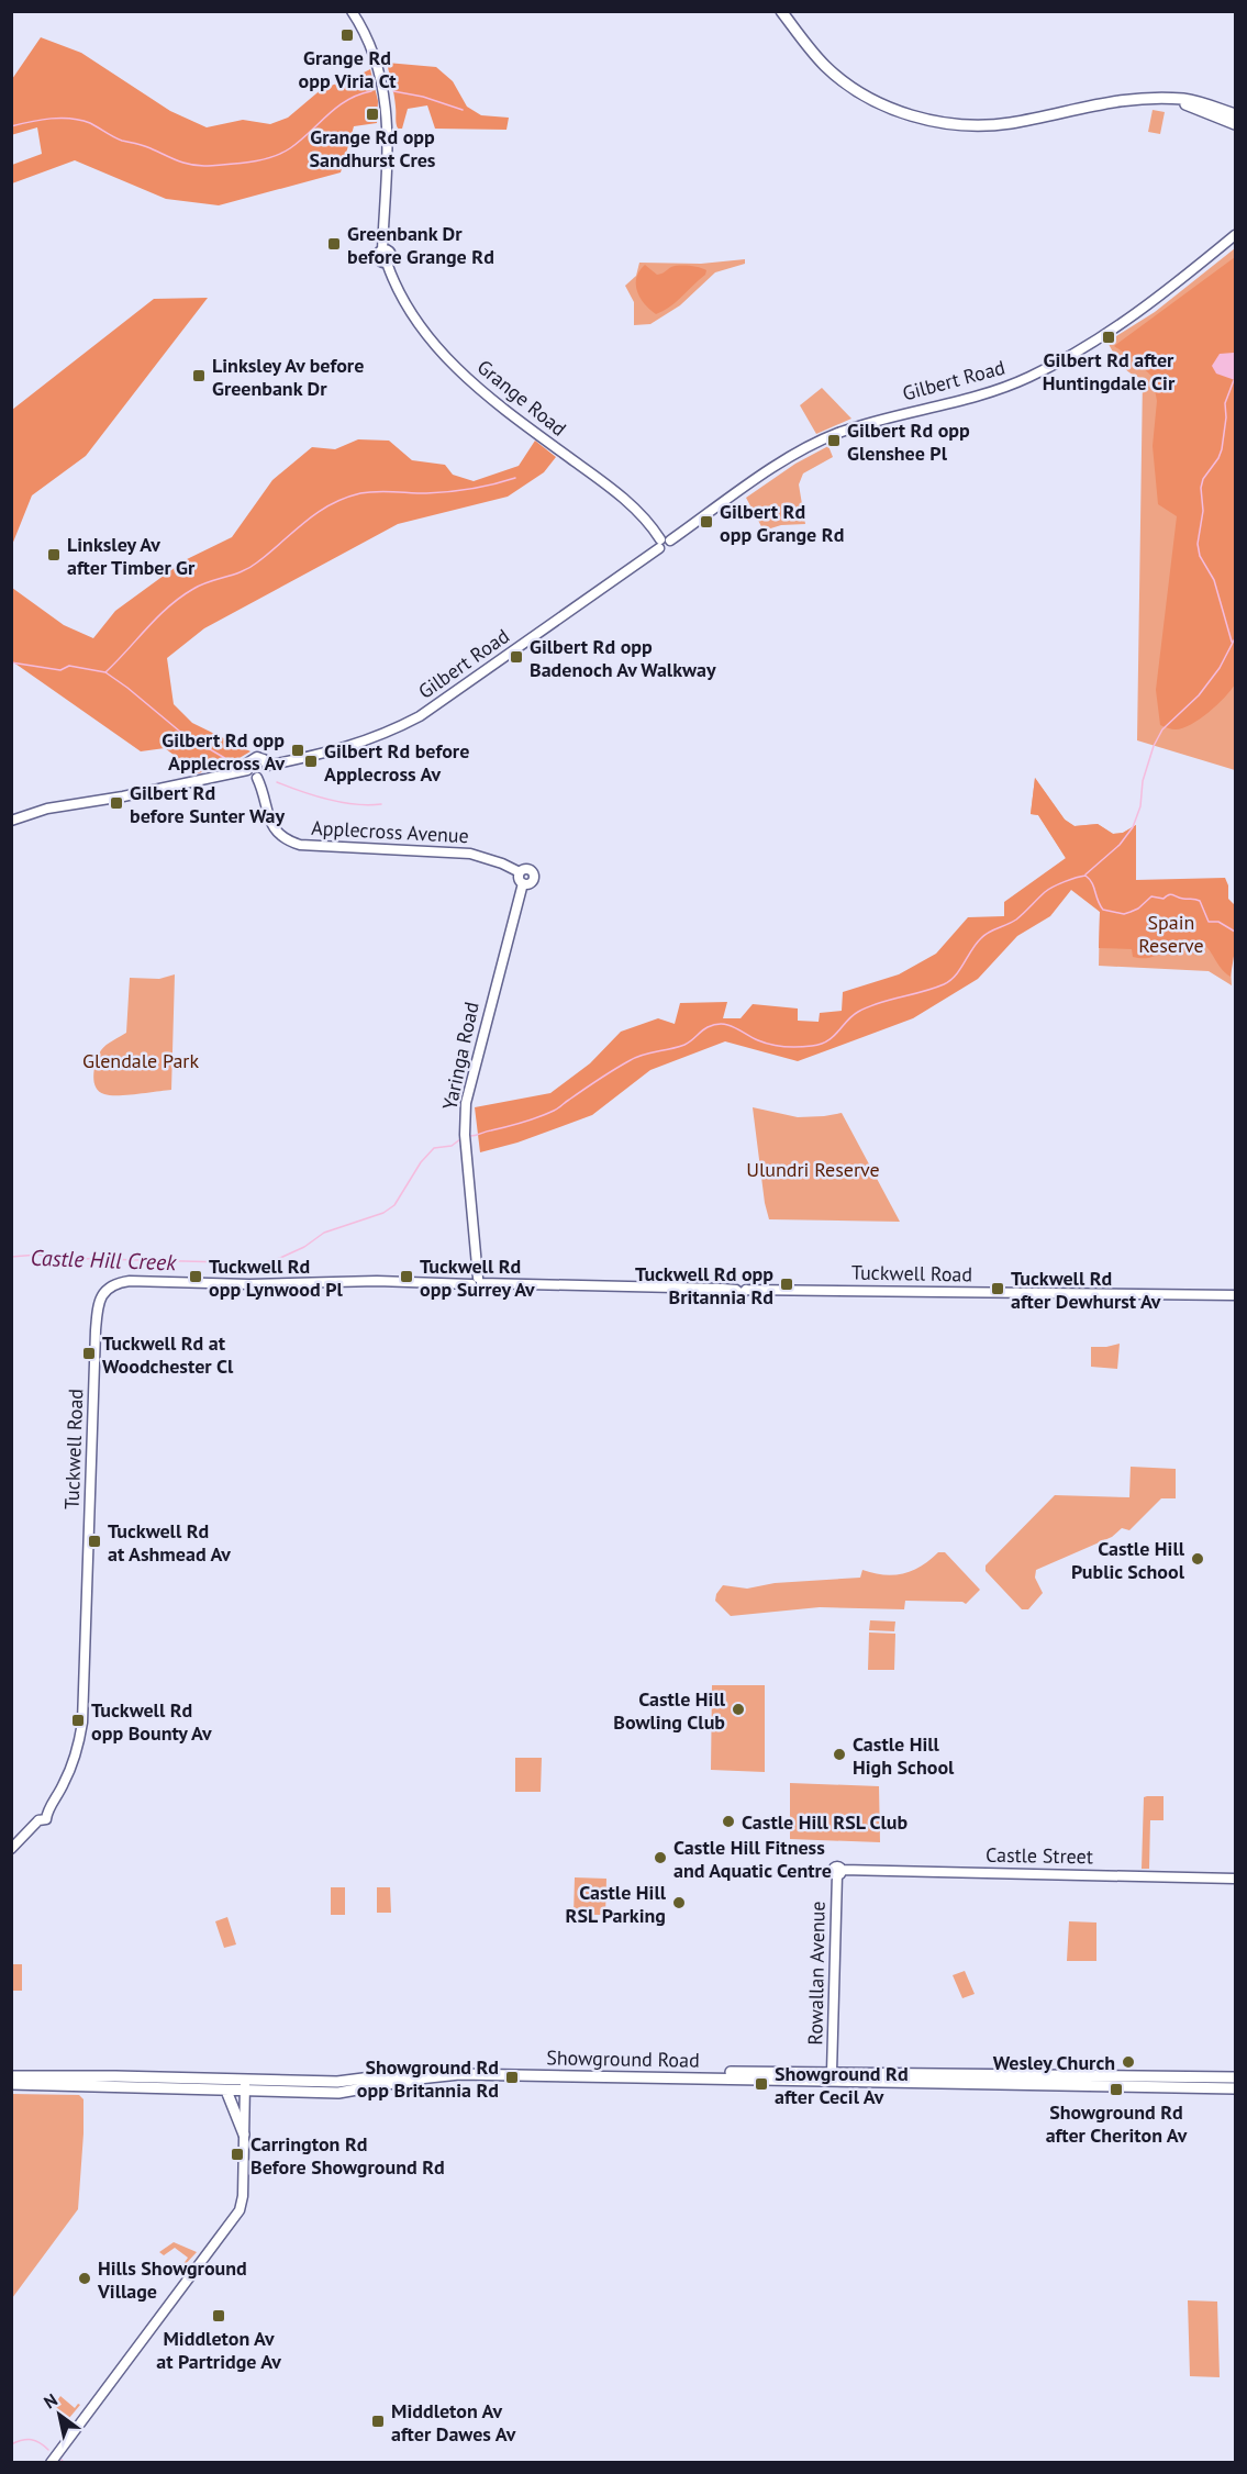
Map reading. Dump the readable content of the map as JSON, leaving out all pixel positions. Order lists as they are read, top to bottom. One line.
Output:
{"streets":{"main road":["Showground Road"],"street":["Gilbert Road","Grange Road","Applecross Avenue","Yaringa Road","Tuckwell Road","Castle Street","Rowallan Avenue"]},"crossings":[["Gilbert Road","Grange Road"],["Gilbert Road","Applecross Avenue"],["Applecross Avenue","Yaringa Road"],["Yaringa Road","Tuckwell Road"],["Castle Street","Rowallan Avenue"],["Rowallan Avenue","Showground Road"]],"water":["Castle Hill Creek"],"parks":["Spain Reserve","Glendale Park","Ulundri Reserve"],"places":{"transit":["Grange Rd opp Viria Ct","Grange Rd opp Sandhurst Cres","Greenbank Dr before Grange Rd","Gilbert Rd after Huntingdale Cir","Linksley Av before Greenbank Dr","Gilbert Rd opp Glenshee Pl","Gilbert Rd opp Grange Rd","Linksley Av after Timber Gr","Gilbert Rd opp Badenoch Av Walkway","Gilbert Rd opp Applecross Av","Gilbert Rd before Applecross Av","Gilbert Rd before Sunter Way","Tuckwell Rd opp Lynwood Pl","Tuckwell Rd opp Surrey Av","Tuckwell Rd opp Britannia Rd","Tuckwell Rd after Dewhurst Av","Tuckwell Rd at Woodchester Cl","Tuckwell Rd at Ashmead Av","Tuckwell Rd opp Bounty Av","Showground Rd opp Britannia Rd","Showground Rd after Cecil Av","Showground Rd after Cheriton Av","Carrington Rd Before Showground Rd","Middleton Av at Partridge Av","Middleton Av after Dawes Av"],"other":["Castle Hill Public School","Castle Hill Bowling Club","Castle Hill High School","Castle Hill RSL Club","Castle Hill Fitness and Aquatic Centre","Castle Hill RSL Parking","Wesley Church","Hills Showground Village"]},"north":"top left"}
